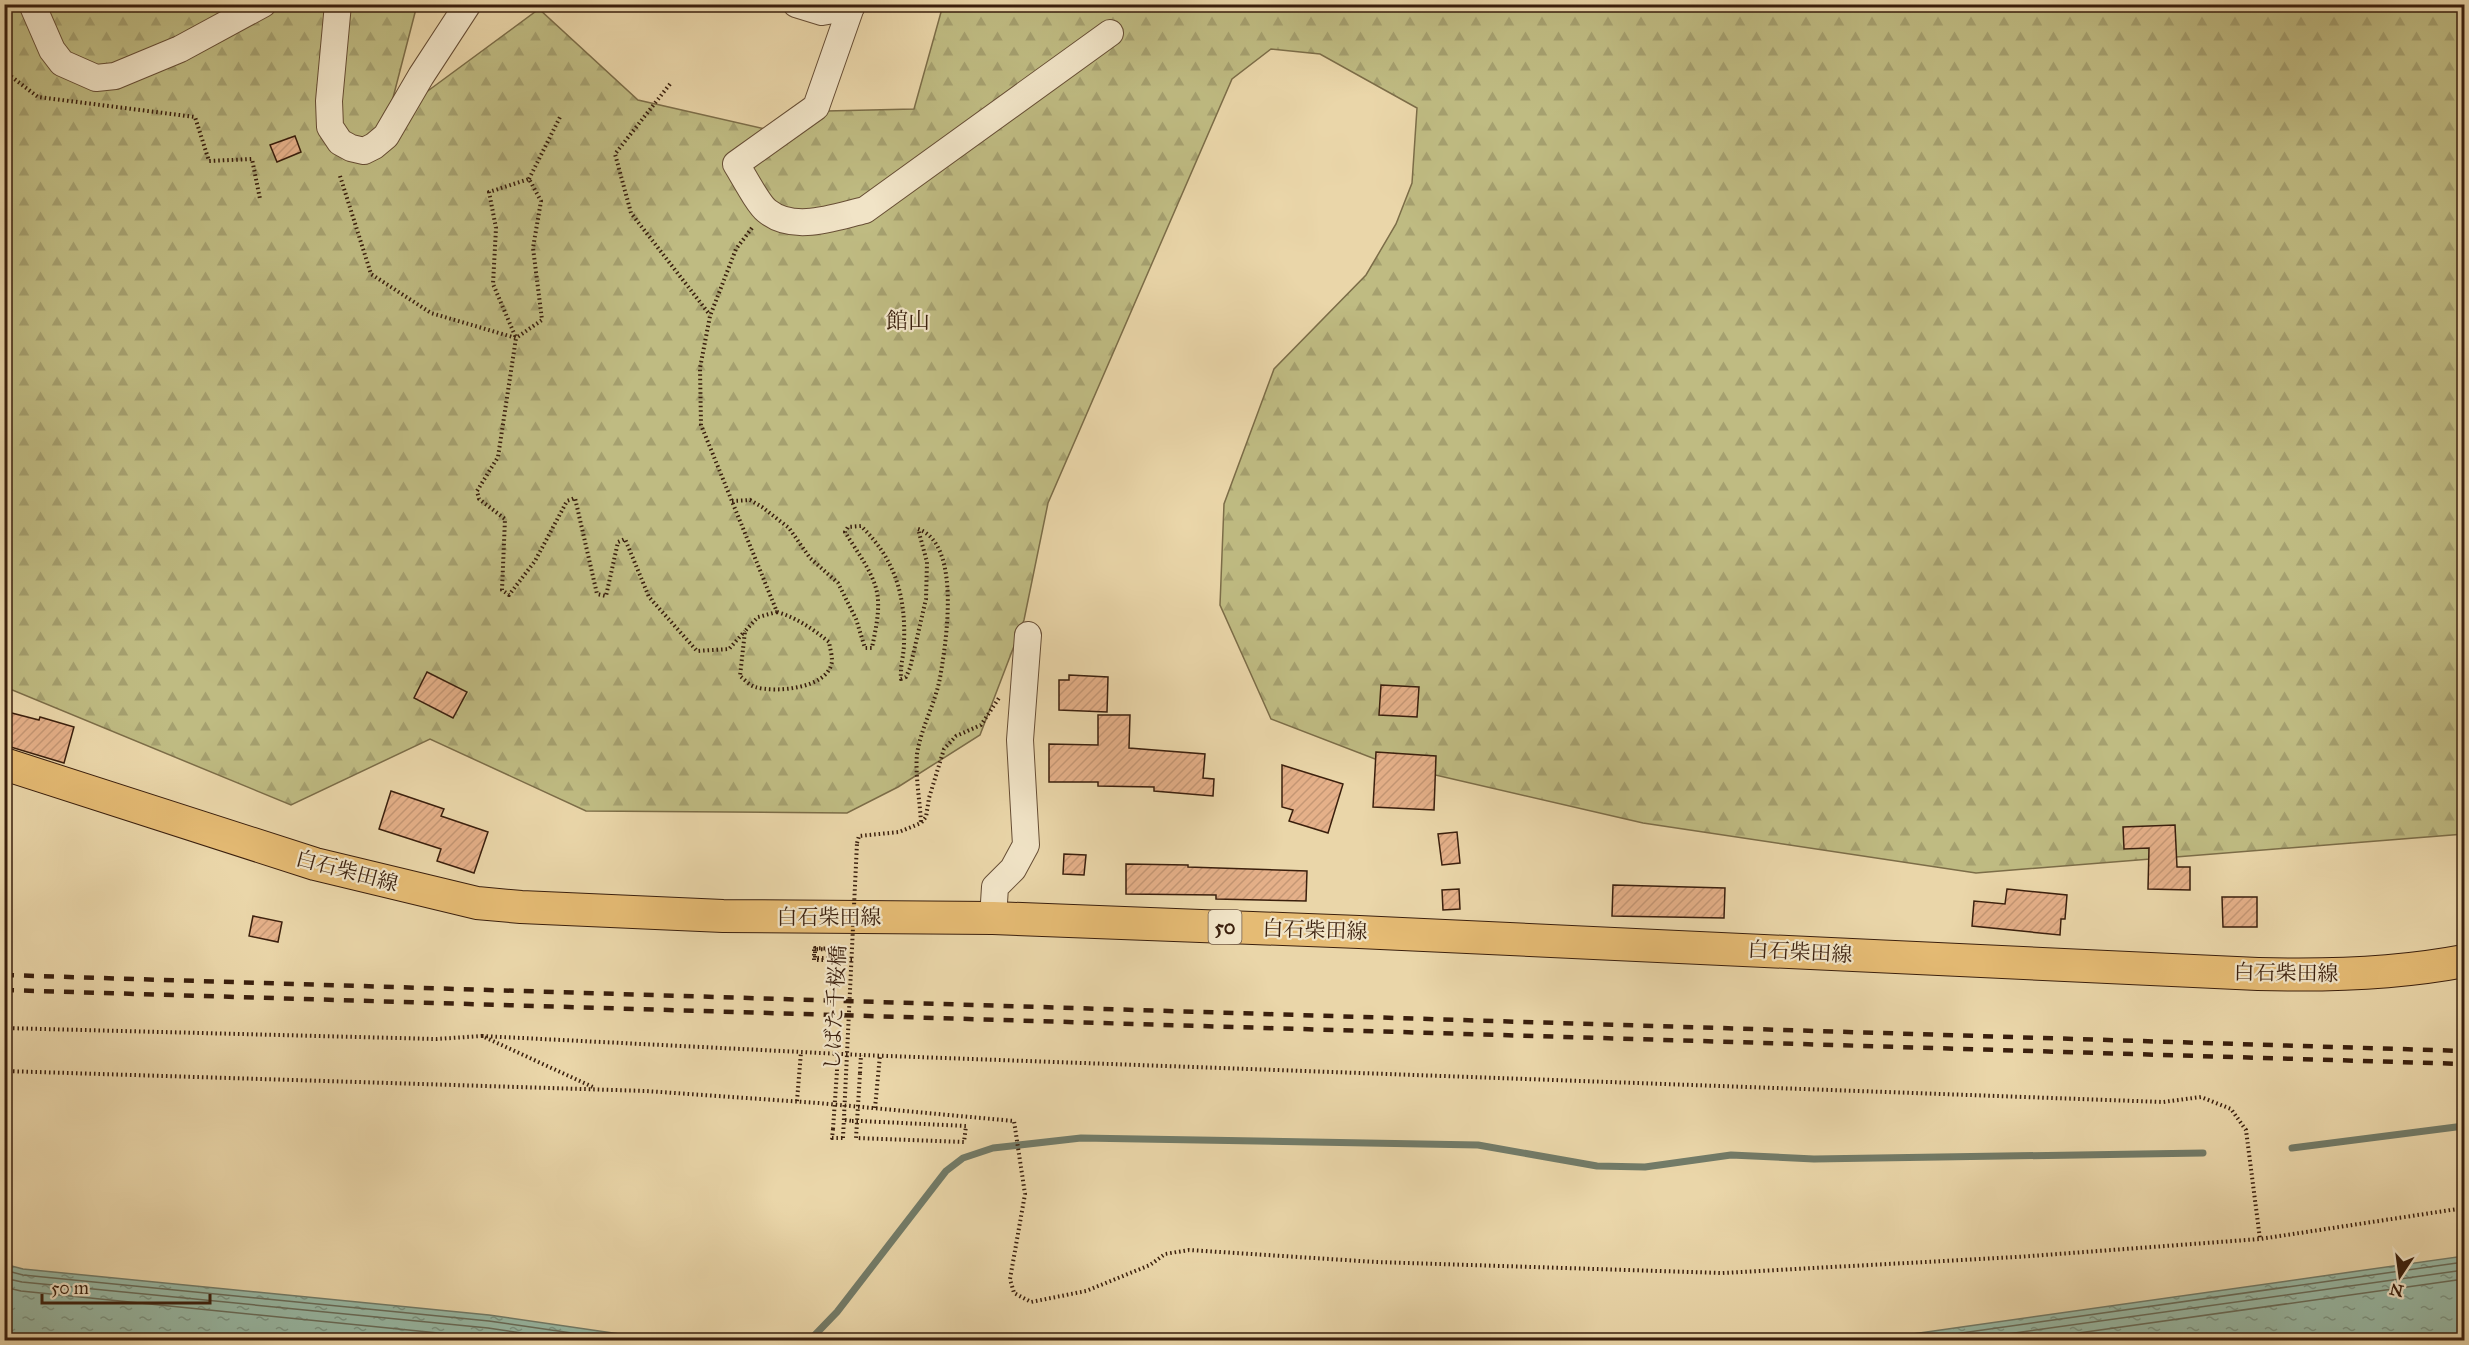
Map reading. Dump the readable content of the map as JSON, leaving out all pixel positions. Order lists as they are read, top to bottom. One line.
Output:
{"streets":{"main road":["白石柴田線","50"],"path":["しばた千桜橋"]},"districts":["館山"],"scale_bar":"50 m","north":"bottom"}
